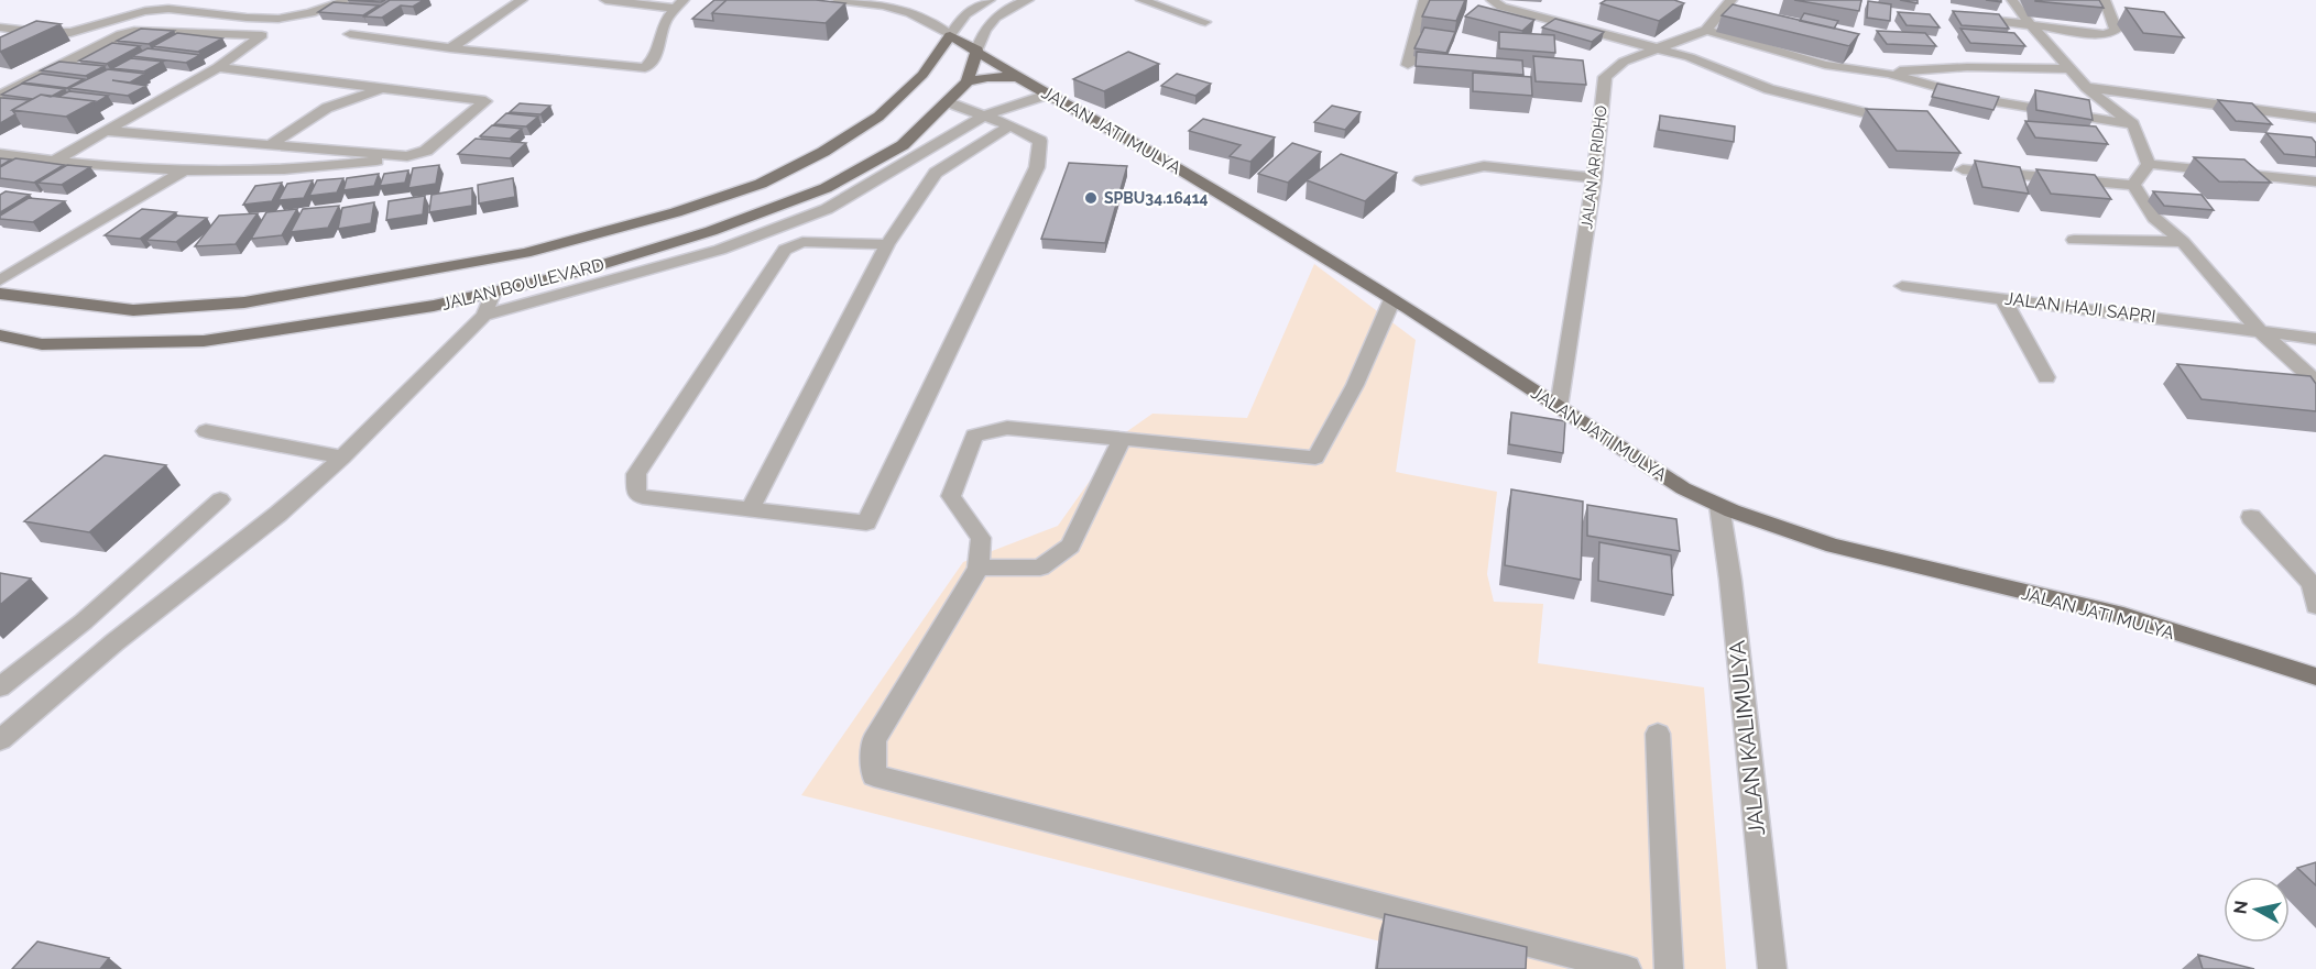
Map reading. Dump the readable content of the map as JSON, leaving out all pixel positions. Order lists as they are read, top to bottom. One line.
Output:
{"streets":{"main road":["JALAN JATI MULYA","JALAN BOULEVARD"],"street":["JALAN AR RIDHO","JALAN HAJI SAPRI","JALAN KALIMULYA"]},"crossings":[["JALAN JATI MULYA","JALAN AR RIDHO"],["JALAN JATI MULYA","JALAN BOULEVARD"],["JALAN JATI MULYA","JALAN KALIMULYA"]],"places":["SPBU34.16414"],"north":"left"}
